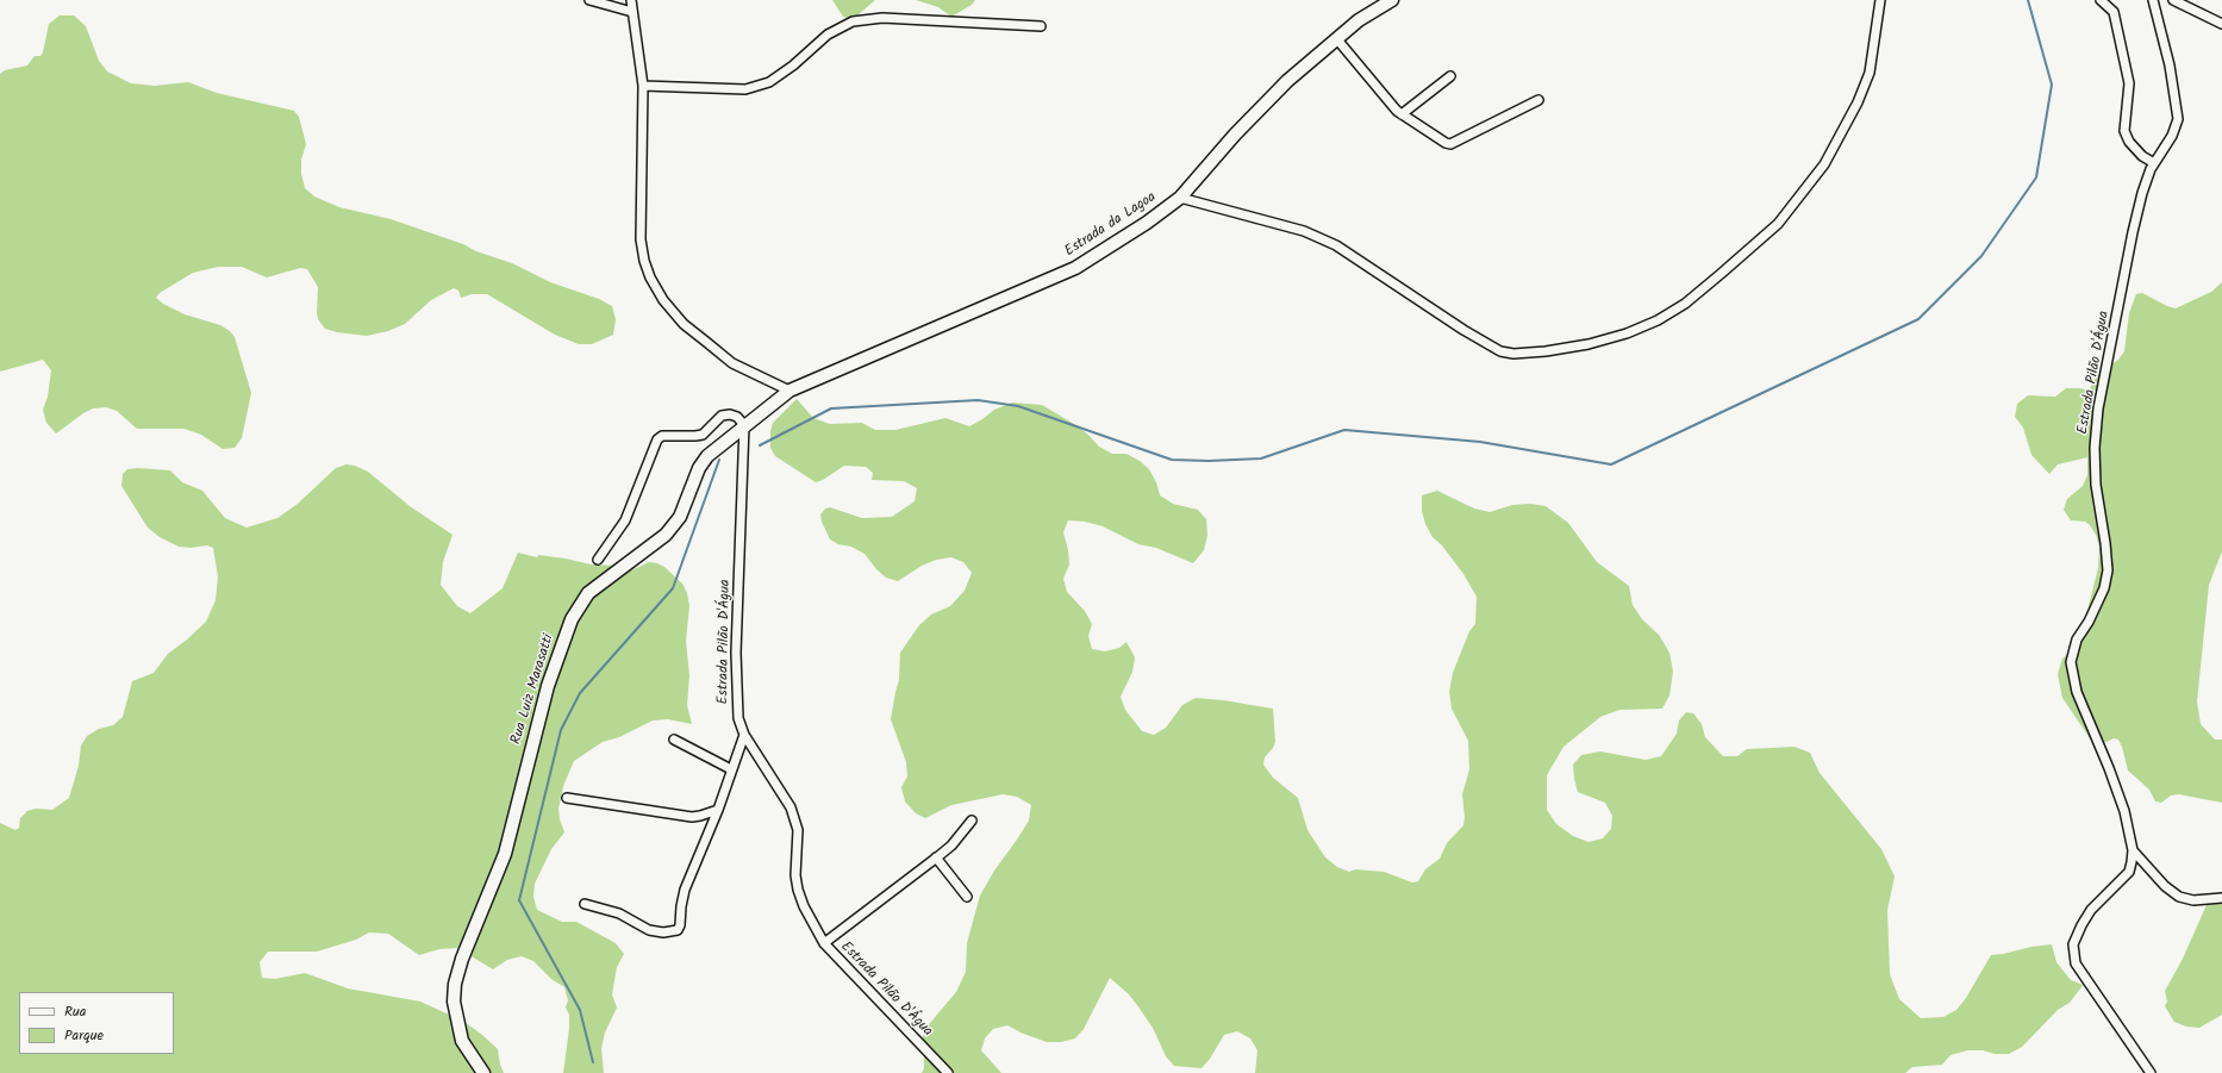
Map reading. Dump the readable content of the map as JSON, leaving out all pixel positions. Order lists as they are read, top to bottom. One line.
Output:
{"streets":{"street":["Estrada da Lagoa","Estrada Pilão D'Água","Rua Luiz Marasatti"]},"crossings":[["Estrada da Lagoa","Rua Luiz Marasatti"],["Estrada Pilão D'Água","Rua Luiz Marasatti"]],"legend":["Rua","Parque"]}
